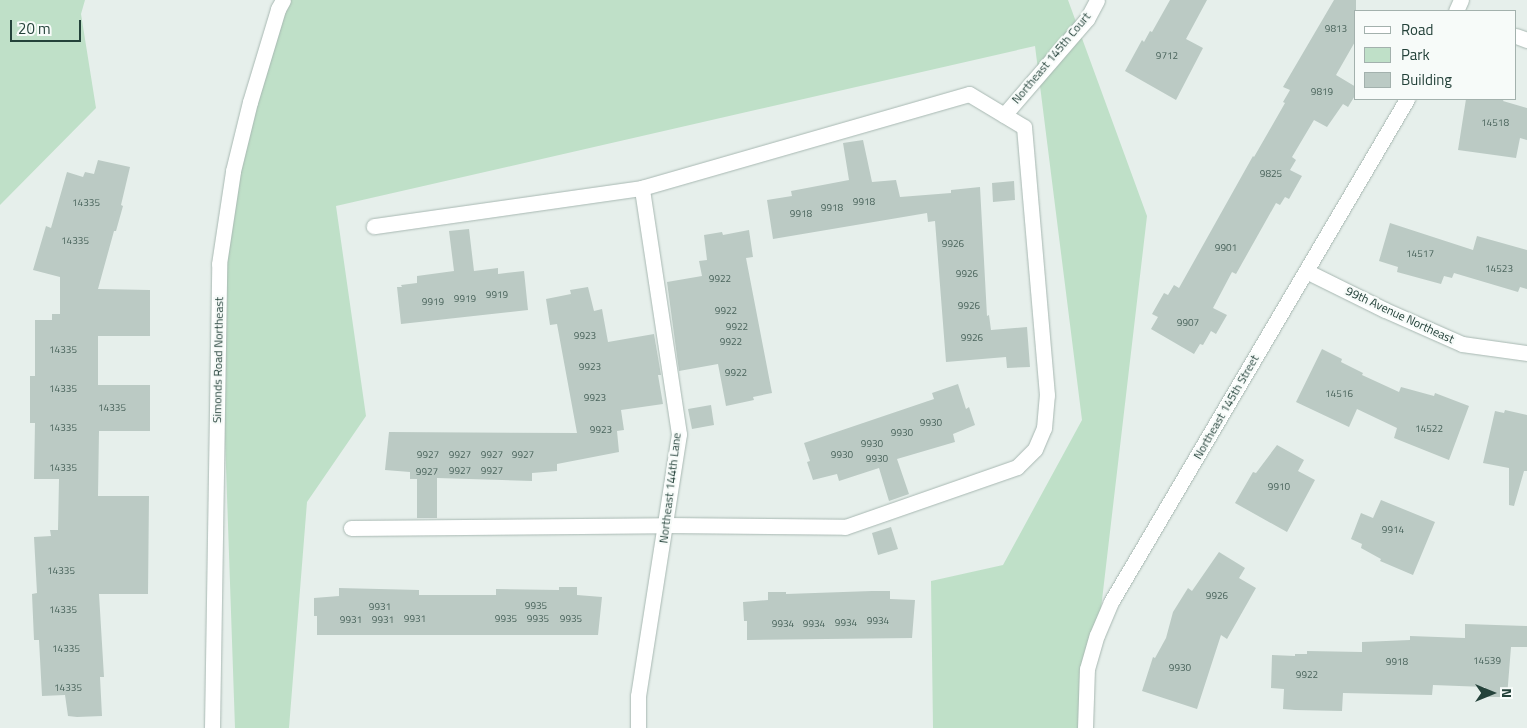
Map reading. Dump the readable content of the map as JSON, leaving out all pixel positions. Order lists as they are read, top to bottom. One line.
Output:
{"streets":{"street":["Northeast 145th Court","99th Avenue Northeast","Simonds Road Northeast","Northeast 145th Street","Northeast 144th Lane"]},"crossings":[["99th Avenue Northeast","Northeast 145th Street"]],"house_numbers":["9813","9712","9819","14518","9825","9918","14335","9918","9918","14335","9926","9901","14517","14523","9926","9922","9919","9919","9919","9926","9922","9907","9922","9923","9926","9922","14335","9923","9922","14335","14516","9923","14335","9930","14335","14522","9923","9930","9930","9927","9927","9927","9927","9930","9930","14335","9927","9927","9927","9910","9914","14335","9926","9935","9931","14335","9931","9935","9935","9935","9931","9931","9934","9934","9934","9934","14335","14539","9918","9930","9922","14335"],"legend":["Road","Park","Building"],"scale_bar":"20 m","north":"right"}
